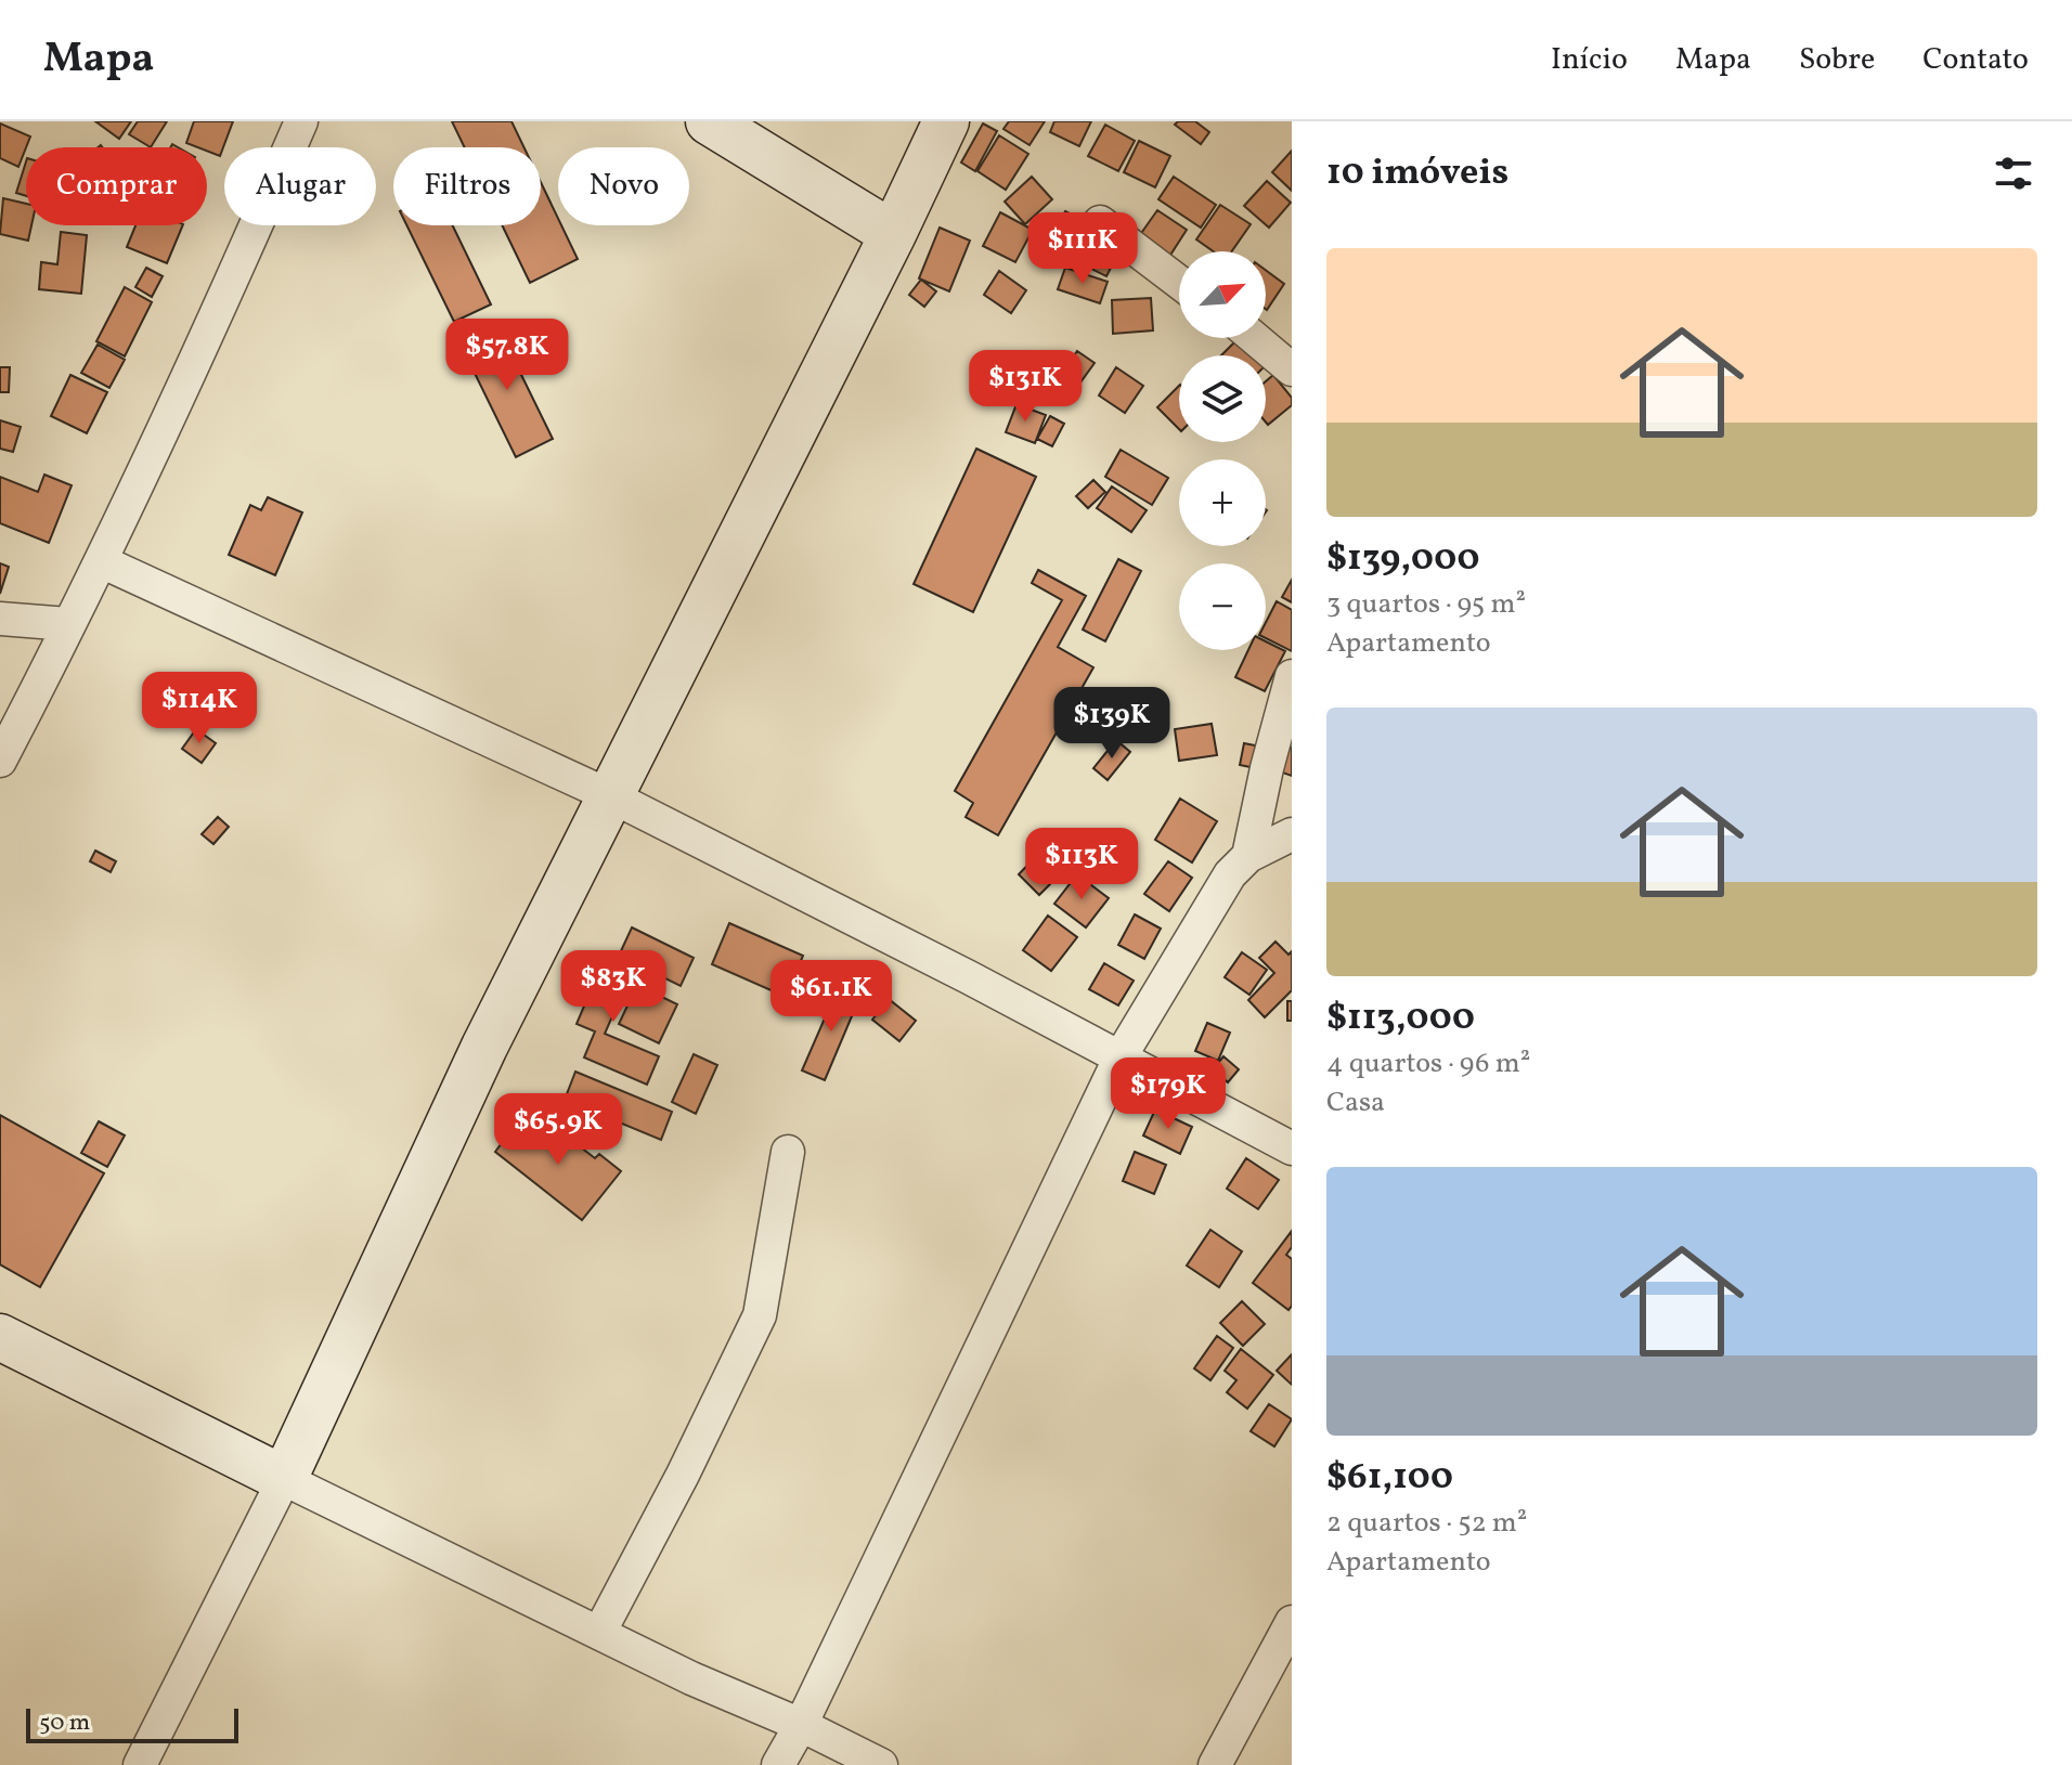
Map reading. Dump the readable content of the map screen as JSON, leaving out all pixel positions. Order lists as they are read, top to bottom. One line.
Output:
{"scale_bar":"50 m","north":"top right","page":{"header":"Mapa","nav":["Início","Mapa","Sobre","Contato"],"heading":"10 imóveis","chip":["Comprar","Alugar","Filtros","Novo"],"price":["$111K","$57.8K","$131K","$114K","$139K","$113K","$83K","$61.1K","$179K","$65.9K"],"list":[{"name":"$139,000","note":"3 quartos · 95 m² · Apartamento"},{"name":"$113,000","note":"4 quartos · 96 m² · Casa"},{"name":"$61,100","note":"2 quartos · 52 m² · Apartamento"}],"map_buttons":["+","−"],"scale":"50 m"}}
